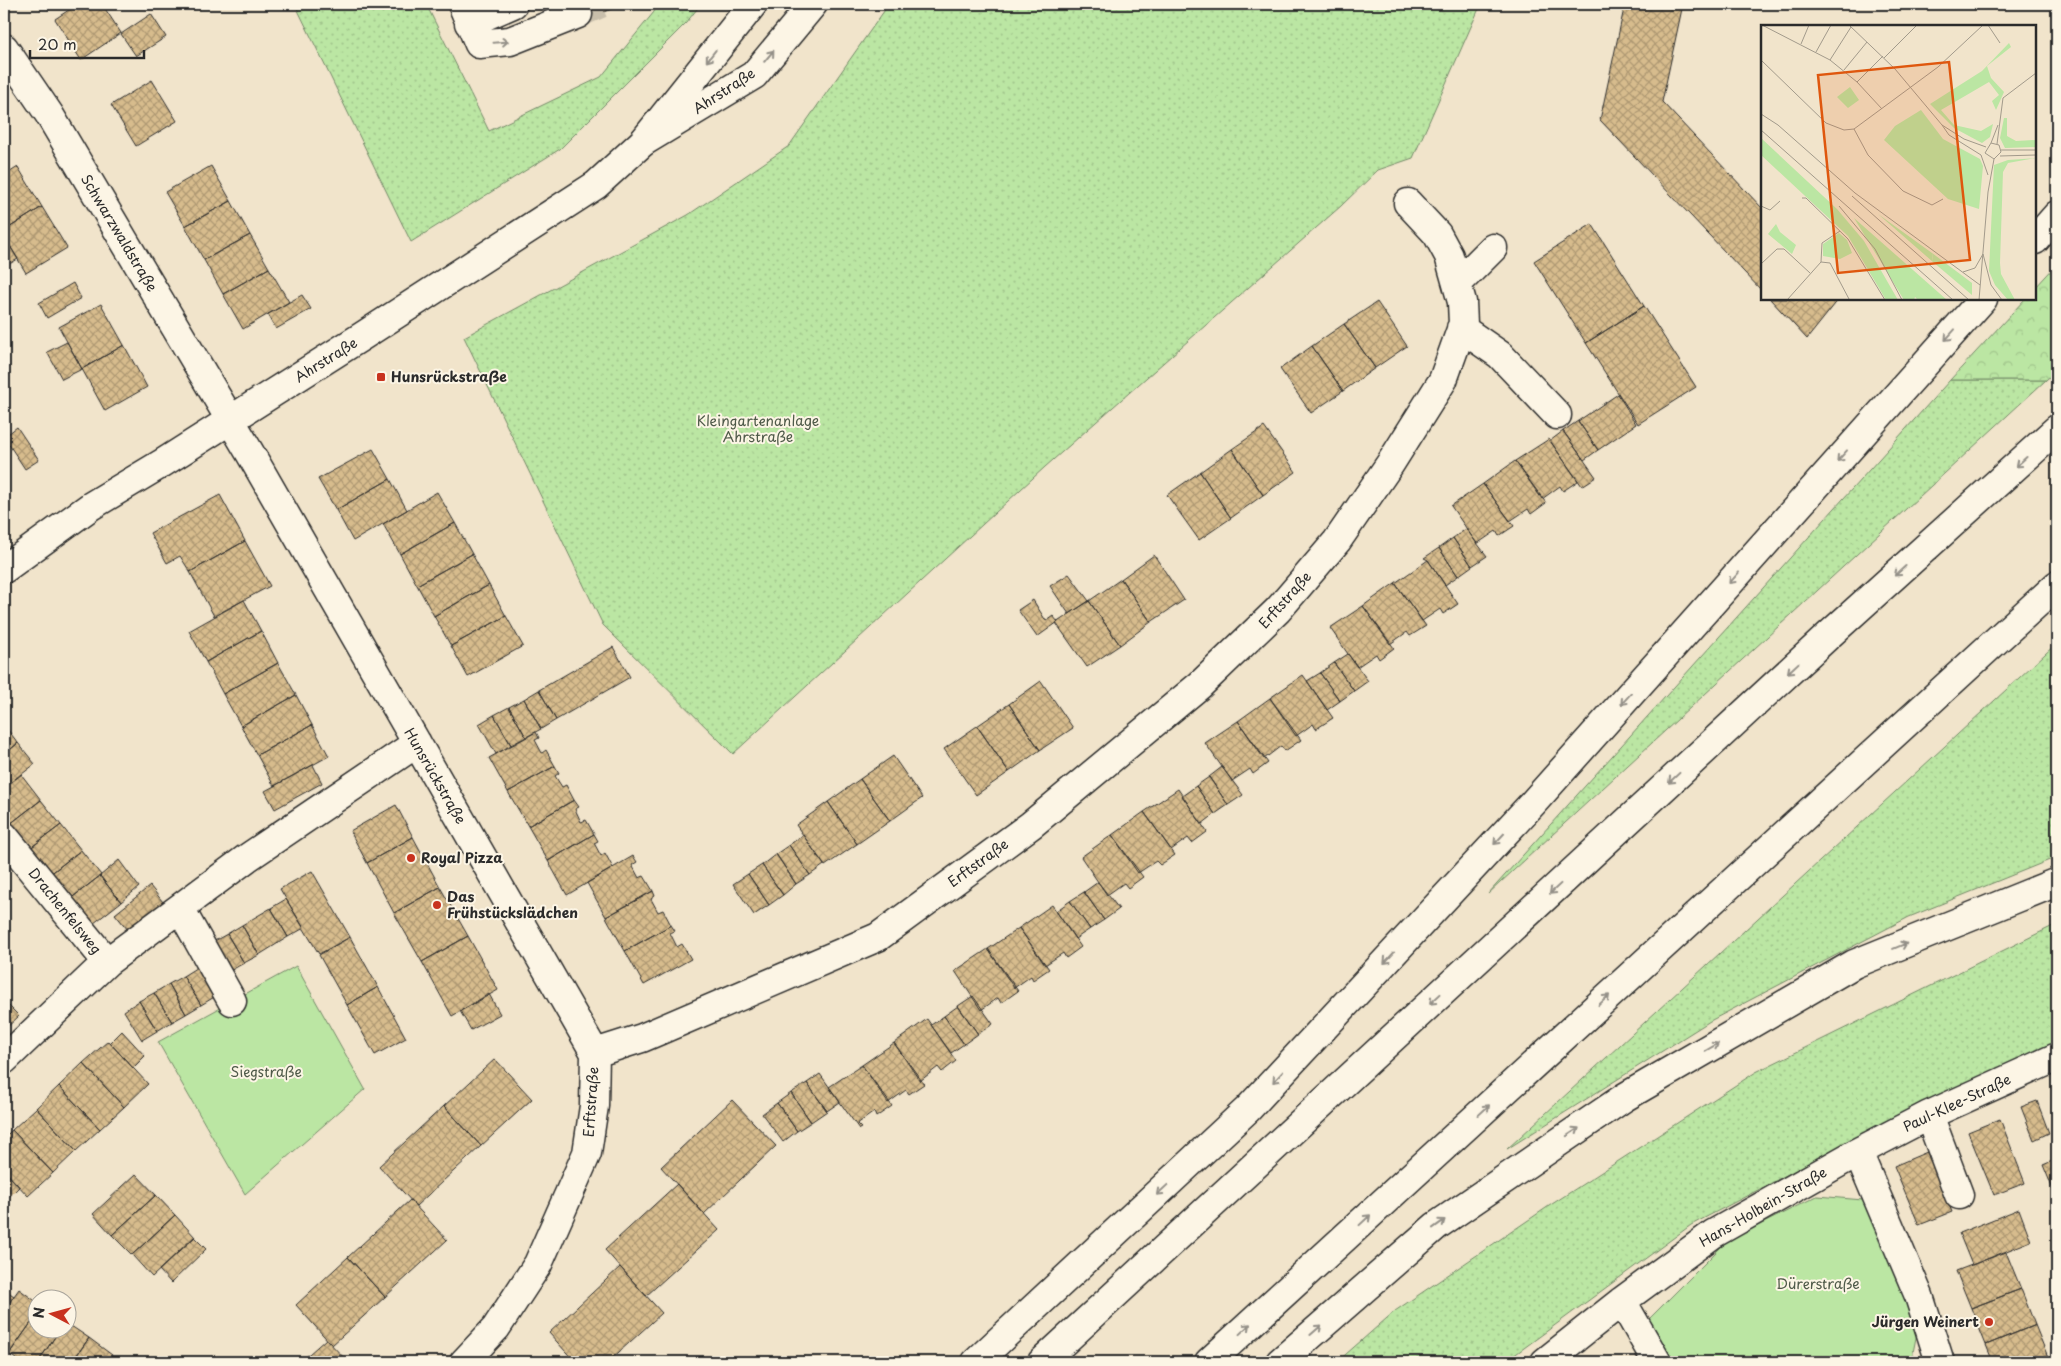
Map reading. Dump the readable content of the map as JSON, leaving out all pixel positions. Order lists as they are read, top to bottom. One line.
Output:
{"streets":{"main road":["Ahrstraße","Schwarzwaldstraße","Erftstraße","Hunsrückstraße","Drachenfelsweg","Paul-Klee-Straße","Hans-Holbein-Straße"]},"crossings":[["Ahrstraße","Schwarzwaldstraße"],["Ahrstraße","Hunsrückstraße"],["Schwarzwaldstraße","Hunsrückstraße"],["Erftstraße","Hunsrückstraße"],["Paul-Klee-Straße","Hans-Holbein-Straße"]],"parks":["Kleingartenanlage Ahrstraße","Siegstraße","Dürerstraße"],"places":{"transit":["Hunsrückstraße"],"other":["Royal Pizza","Das Frühstückslädchen","Jürgen Weinert"]},"scale_bar":"20 m","north":"left"}
